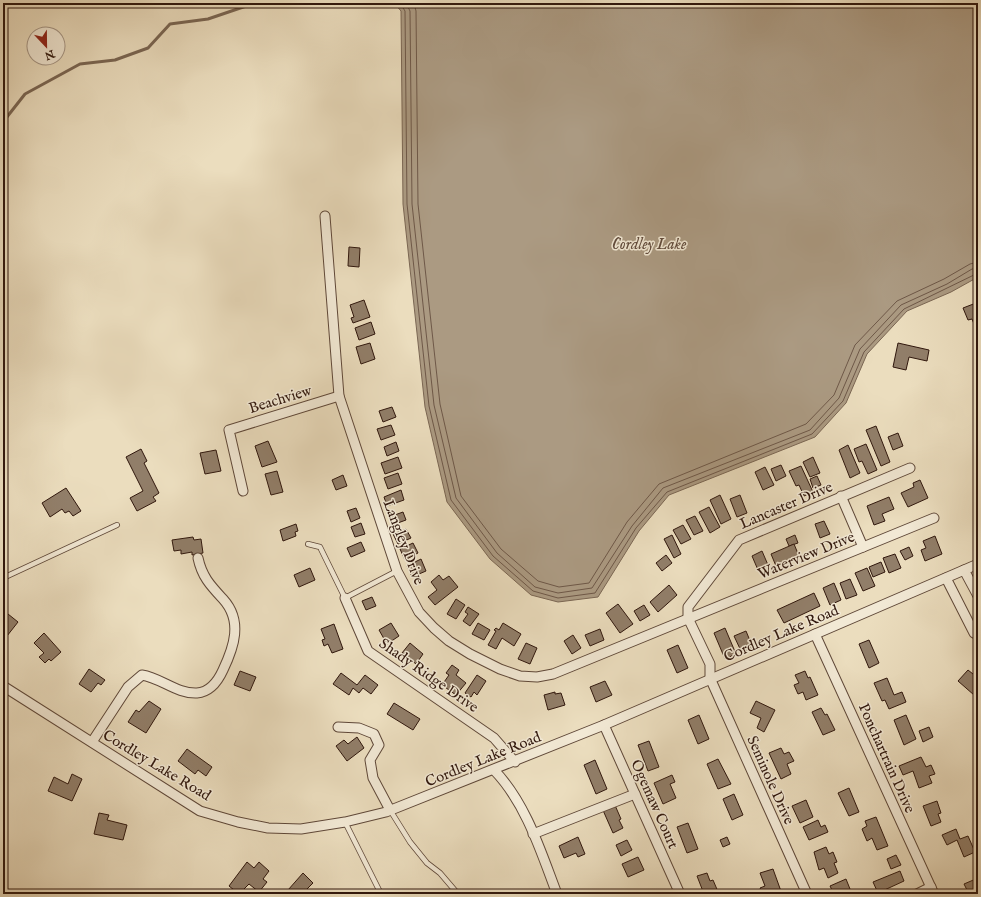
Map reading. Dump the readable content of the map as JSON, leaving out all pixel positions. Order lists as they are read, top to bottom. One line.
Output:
{"streets":{"street":["Beachview","Lancaster Drive","Langley Drive","Waterview Drive","Cordley Lake Road","Shady Ridge Drive","Ponchartrain Drive","Seminole Drive","Ogemaw Court"]},"crossings":[["Beachview","Langley Drive"],["Lancaster Drive","Langley Drive"],["Lancaster Drive","Waterview Drive"],["Langley Drive","Waterview Drive"],["Cordley Lake Road","Shady Ridge Drive"],["Cordley Lake Road","Ponchartrain Drive"],["Cordley Lake Road","Seminole Drive"],["Cordley Lake Road","Ogemaw Court"]],"water":["Cordley Lake"],"north":"bottom"}
